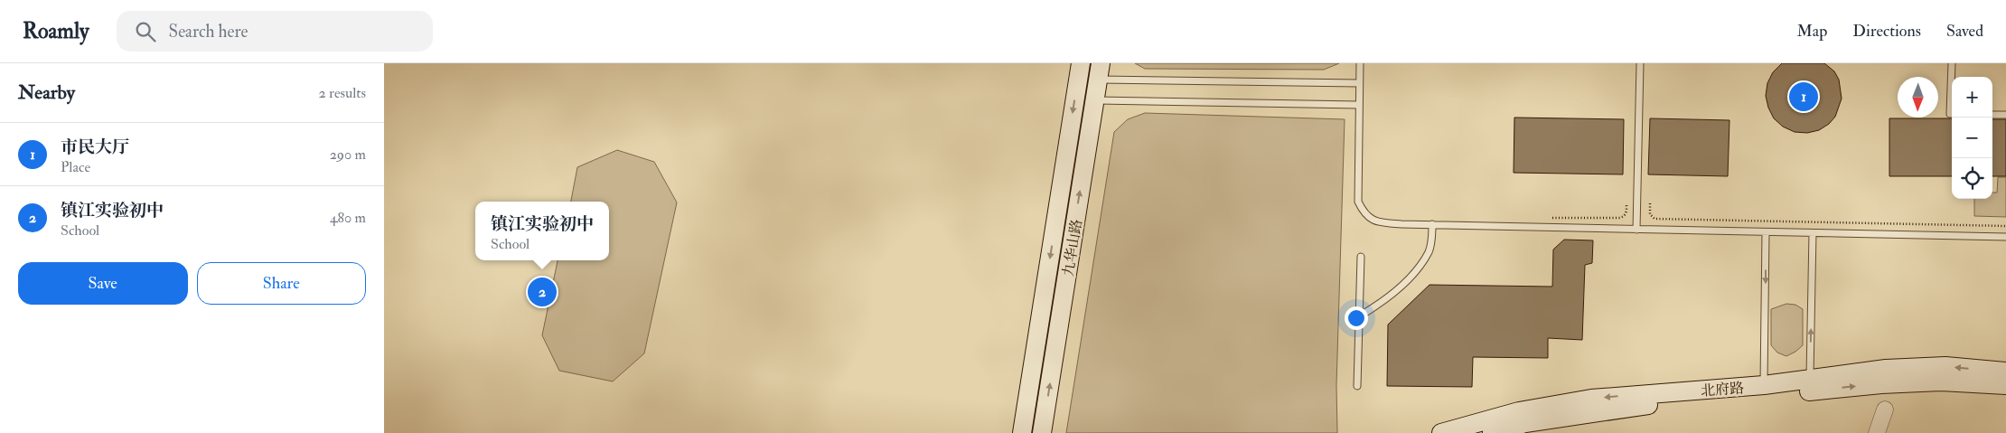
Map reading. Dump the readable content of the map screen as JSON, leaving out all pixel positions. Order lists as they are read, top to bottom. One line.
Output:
{"streets":{"main road":["九华山路","北府路"]},"north":"bottom","page":{"header":"Roamly","search":"Search here","nav":["Map","Directions","Saved"],"heading":["Nearby","2 results"],"map_buttons":["+","−"],"pins":["1","2"],"list":[{"mark":"1","name":"市民大厅","note":"Place","value":"290 m"},{"mark":"2","name":"镇江实验初中","note":"School","value":"480 m"}],"popup":["镇江实验初中","School"],"buttons":["Save","Share"]}}
